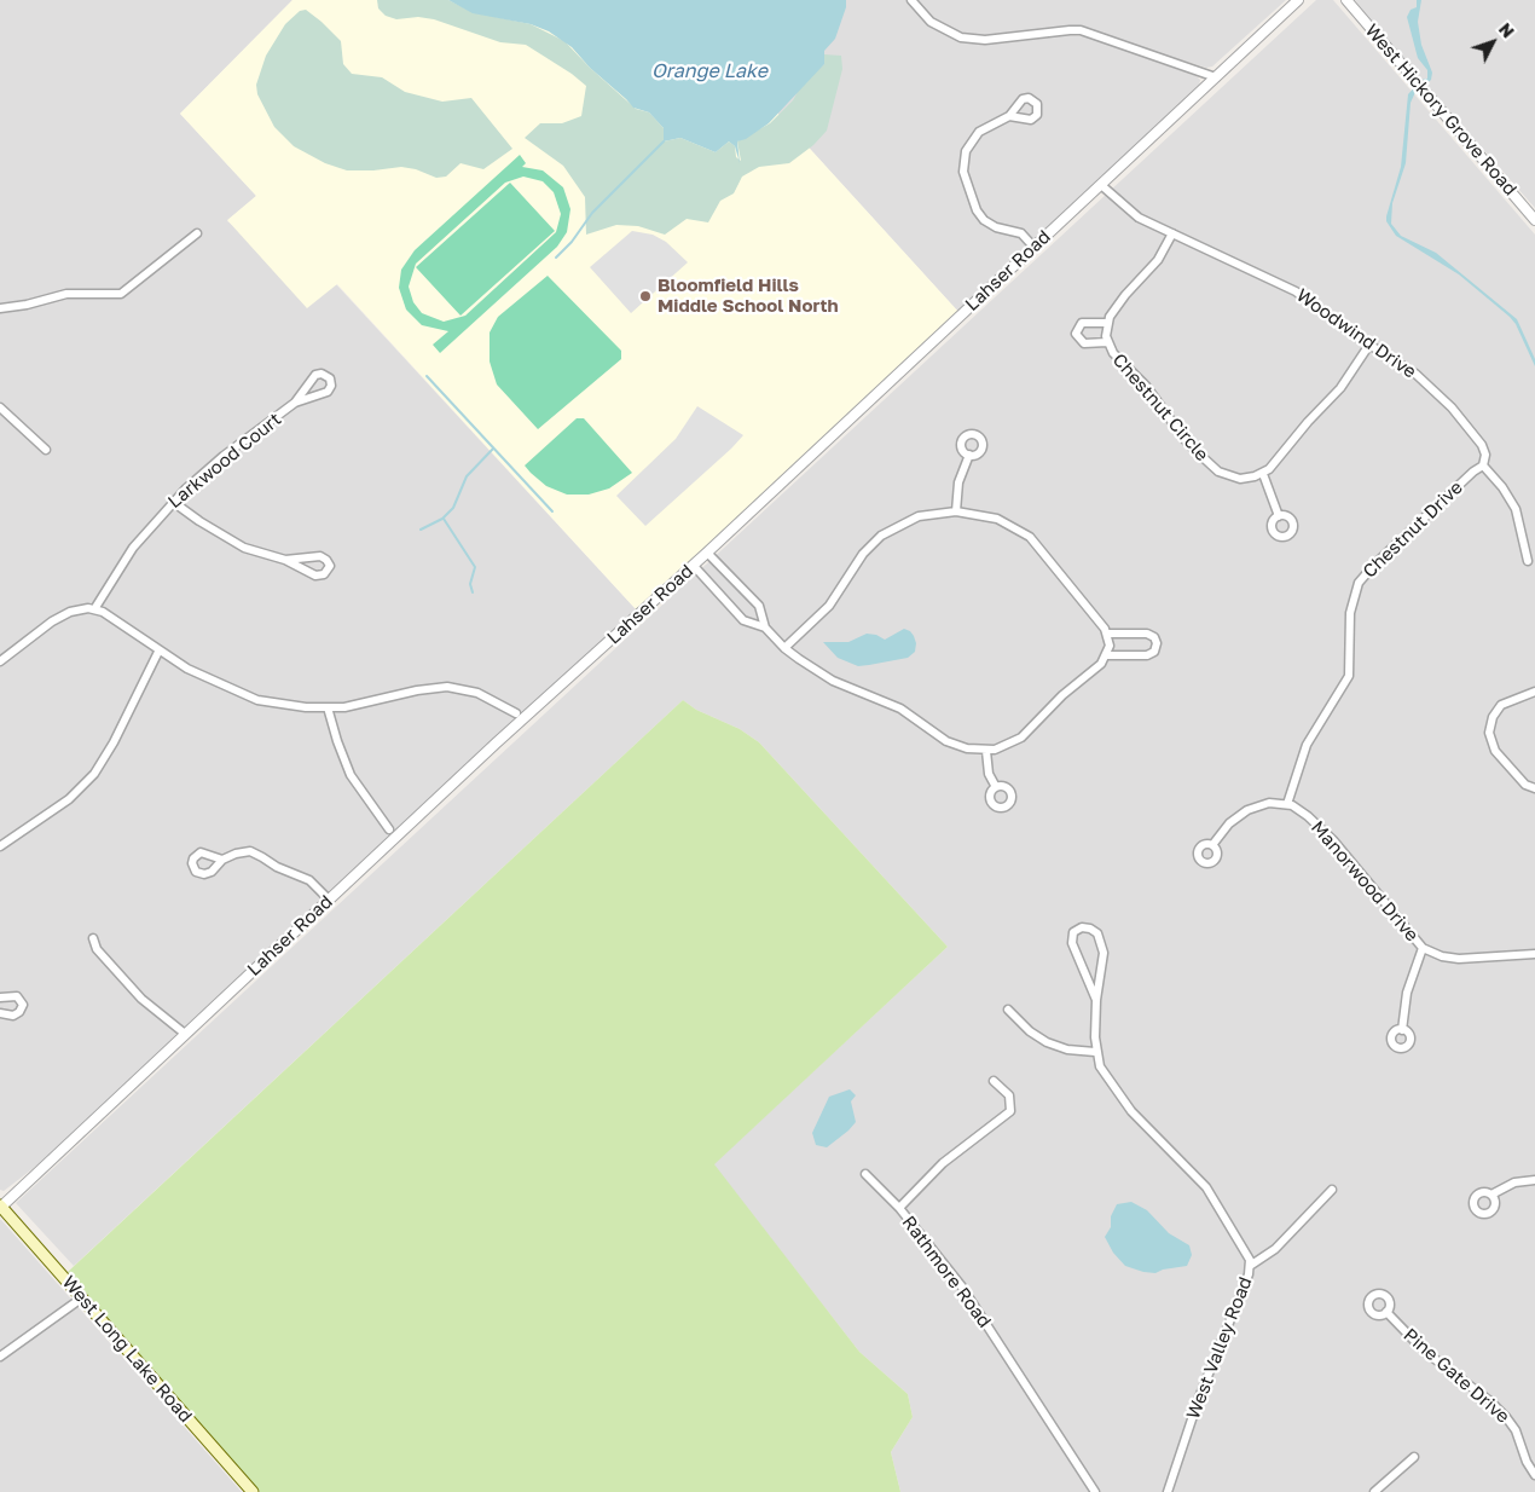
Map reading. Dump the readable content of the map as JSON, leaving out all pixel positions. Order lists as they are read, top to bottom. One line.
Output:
{"streets":{"main road":["West Long Lake Road"],"street":["West Hickory Grove Road","Lahser Road","Woodwind Drive","Chestnut Circle","Larkwood Court","Chestnut Drive","Manorwood Drive","Rathmore Road","West Valley Road","Pine Gate Drive"]},"crossings":[["Lahser Road","Woodwind Drive"],["Lahser Road","West Long Lake Road"],["Woodwind Drive","Chestnut Drive"],["Chestnut Drive","Manorwood Drive"]],"water":["Orange Lake"],"places":["Bloomfield Hills Middle School North"],"north":"top right"}
